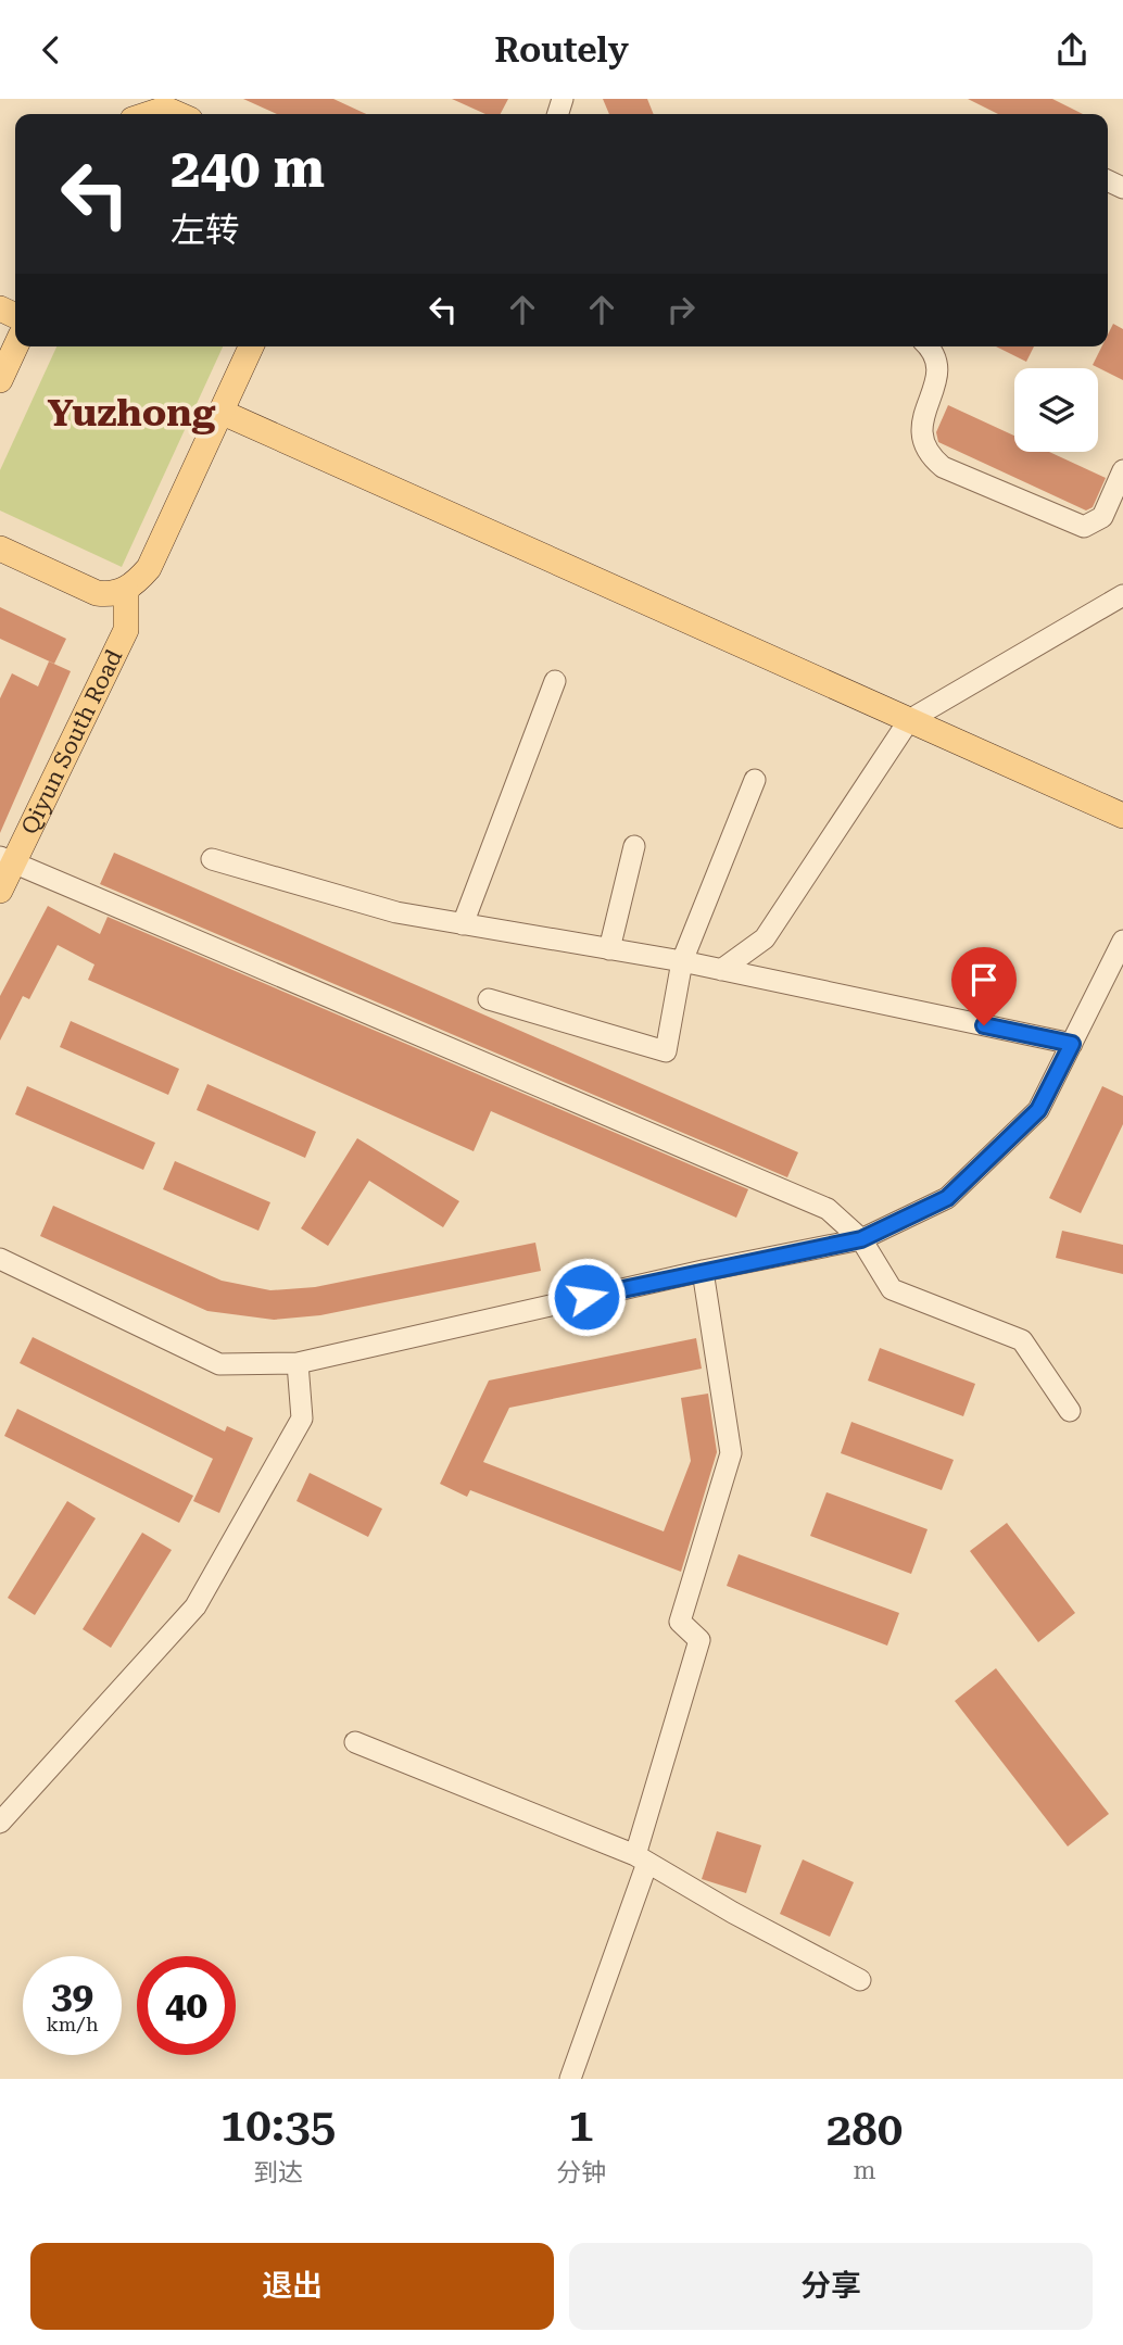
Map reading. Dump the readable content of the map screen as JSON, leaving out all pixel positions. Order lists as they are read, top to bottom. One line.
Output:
{"streets":{"main road":["Qiyun South Road"]},"districts":["Yuzhong"],"page":{"header":"Routely","turn":["240 m","左转"],"speed":"39 km/h","limit":"40","eta":["10:35","到达","1","分钟","280","m"],"buttons":["退出","分享"]}}
